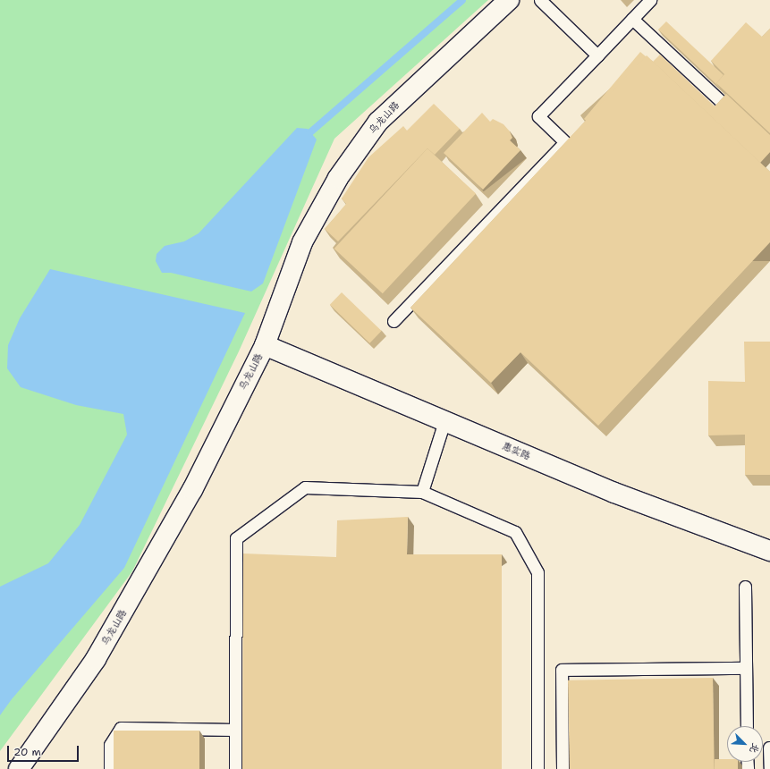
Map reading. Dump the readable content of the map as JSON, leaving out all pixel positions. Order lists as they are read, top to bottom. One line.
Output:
{"streets":{"street":["乌龙山路","惠实路"]},"crossings":[["乌龙山路","惠实路"]],"scale_bar":"20 m","north":"bottom right"}
